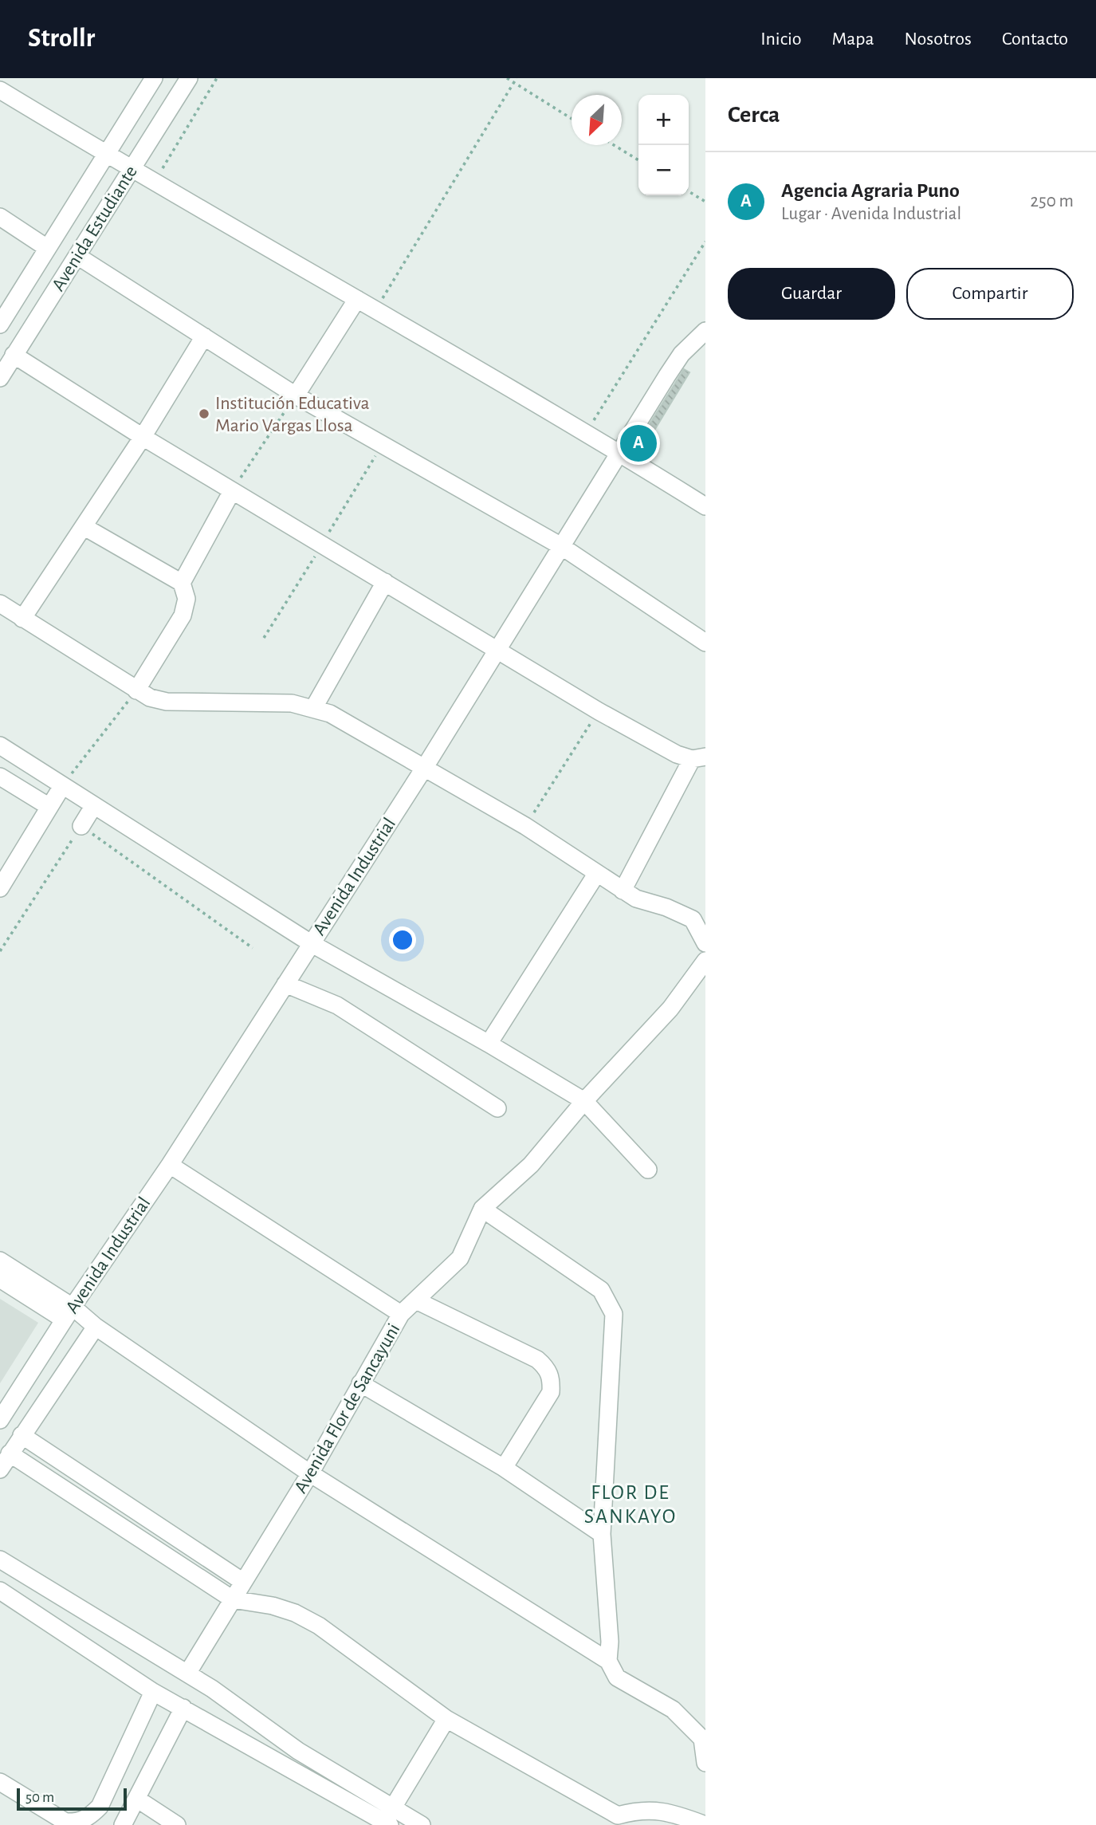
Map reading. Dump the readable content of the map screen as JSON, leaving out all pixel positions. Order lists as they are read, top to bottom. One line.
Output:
{"streets":{"street":["Avenida Estudiante","Avenida Industrial","Avenida Flor de Sancayuni"]},"districts":["FLOR DE SANKAYO"],"places":["Institución Educativa Mario Vargas Llosa"],"scale_bar":"50 m","north":"bottom left","page":{"header":"Strollr","nav":["Inicio","Mapa","Nosotros","Contacto"],"heading":"Cerca","map_buttons":["+","−"],"list":[{"mark":"A","name":"Agencia Agraria Puno","note":"Lugar · Avenida Industrial","value":"250 m"}],"buttons":["Guardar","Compartir"],"pins":"A","scale":"50 m"}}
